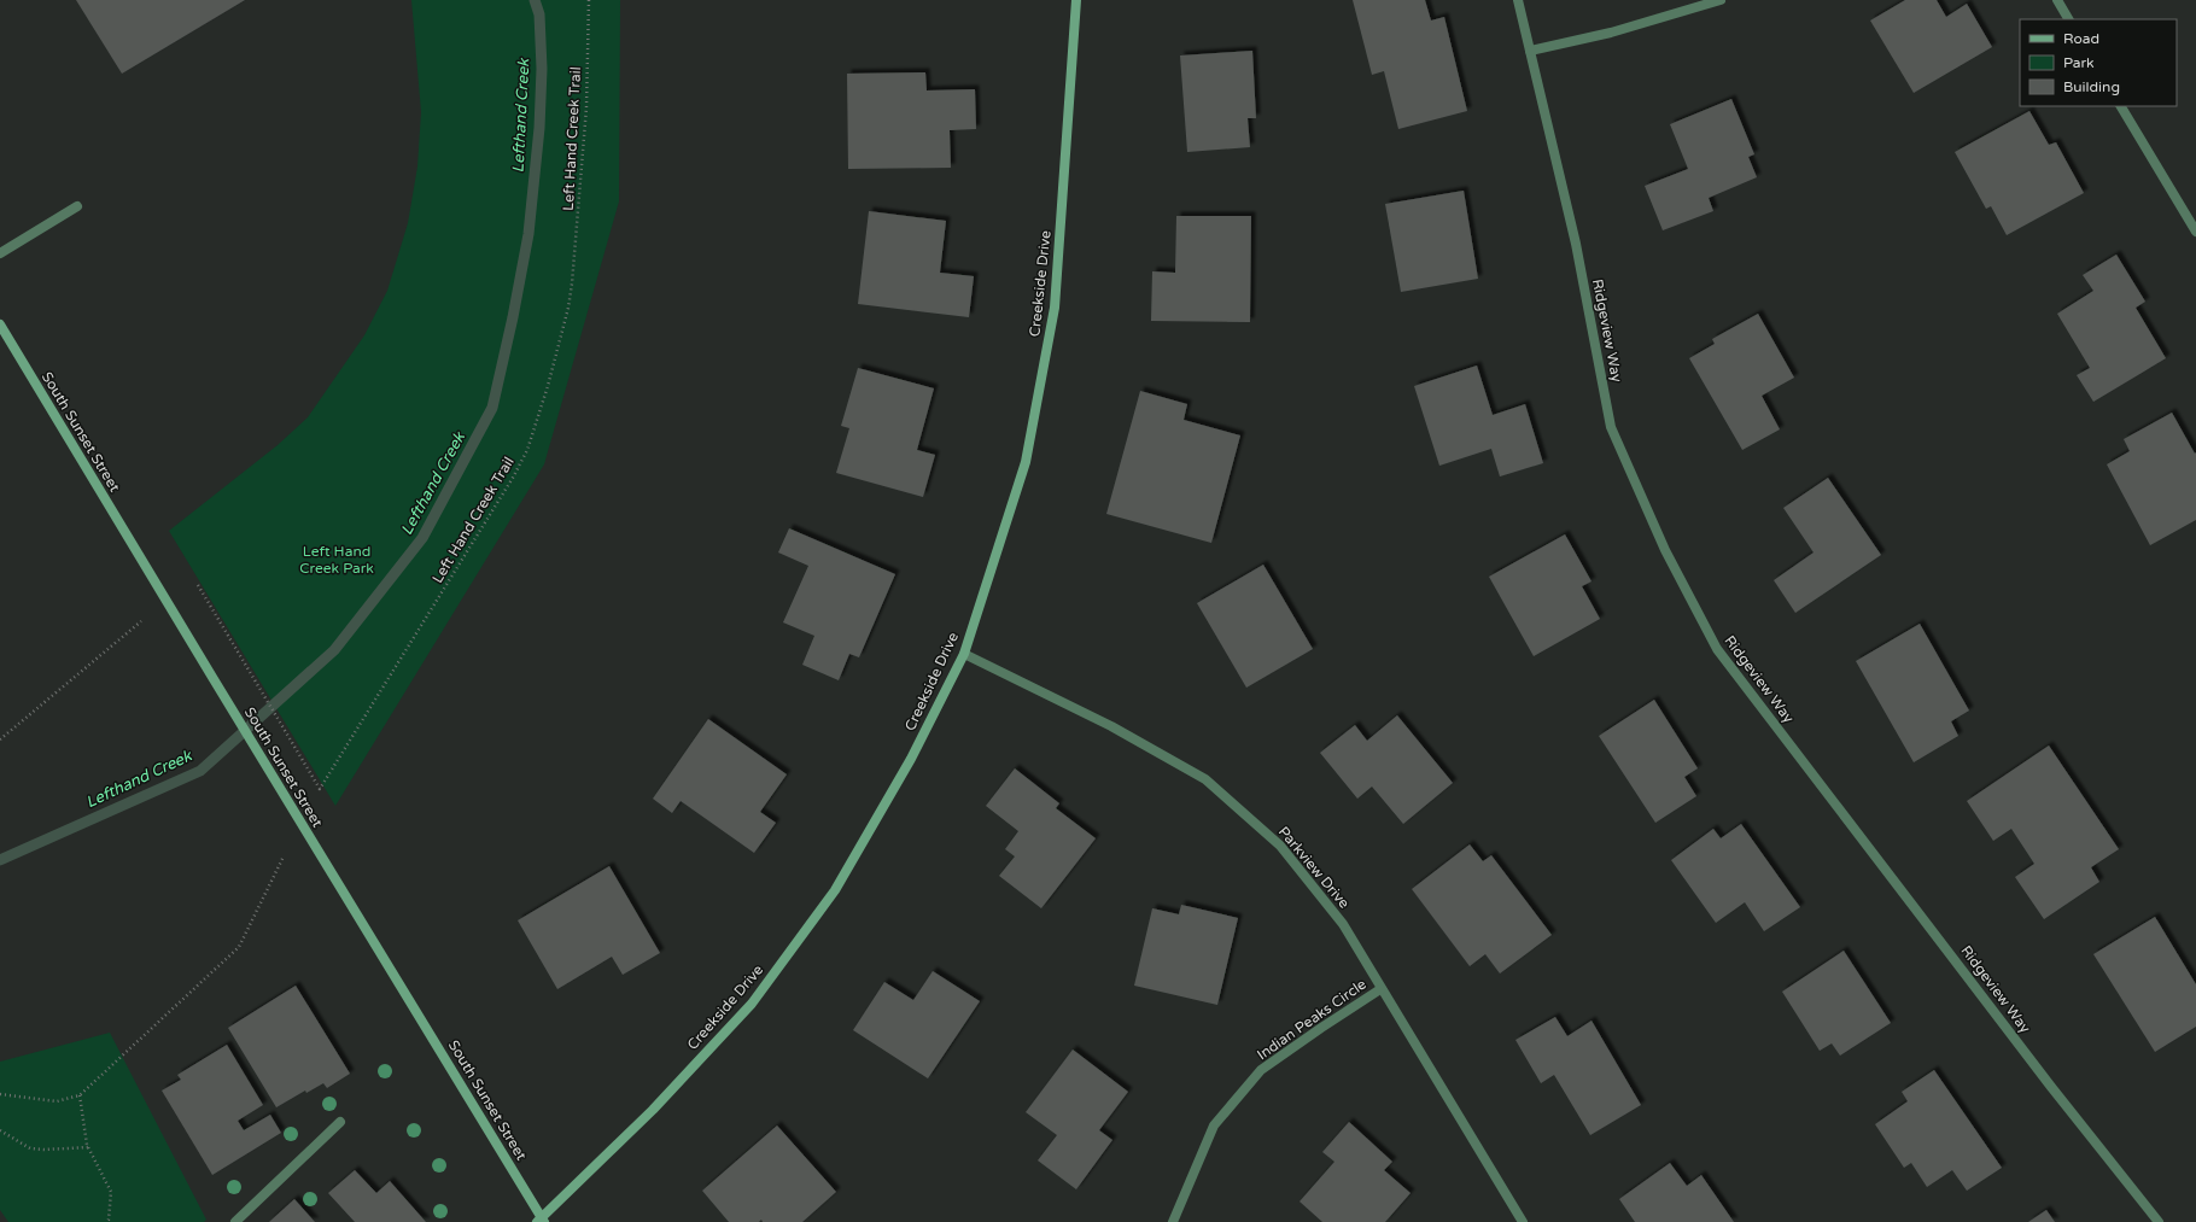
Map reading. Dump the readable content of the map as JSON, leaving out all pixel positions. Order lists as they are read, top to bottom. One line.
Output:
{"streets":{"street":["Creekside Drive","Ridgeview Way","South Sunset Street","Parkview Drive","Indian Peaks Circle"],"path":["Left Hand Creek Trail"]},"crossings":[["Creekside Drive","South Sunset Street"],["Creekside Drive","Parkview Drive"],["Parkview Drive","Indian Peaks Circle"]],"water":["Lefthand Creek"],"parks":["Left Hand Creek Park"],"legend":["Road","Park","Building"]}
